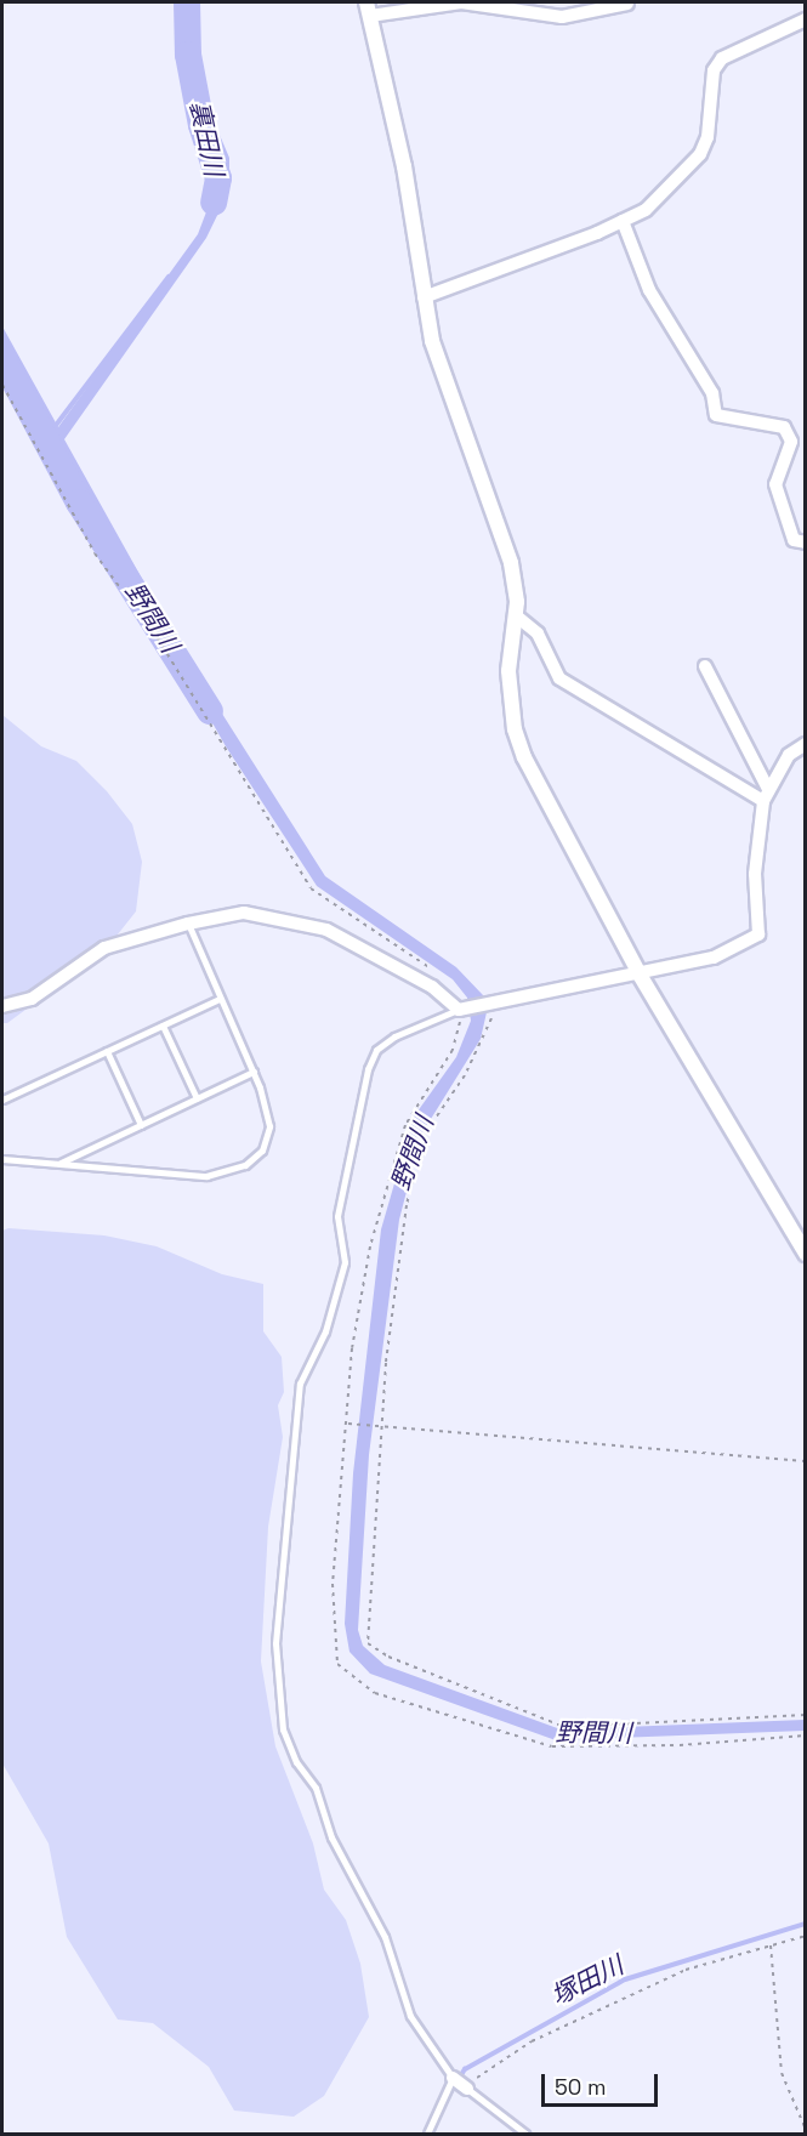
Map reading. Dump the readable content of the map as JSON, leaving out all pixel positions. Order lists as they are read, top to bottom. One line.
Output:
{"water":["裏田川","野間川","塚田川"],"scale_bar":"50 m"}
